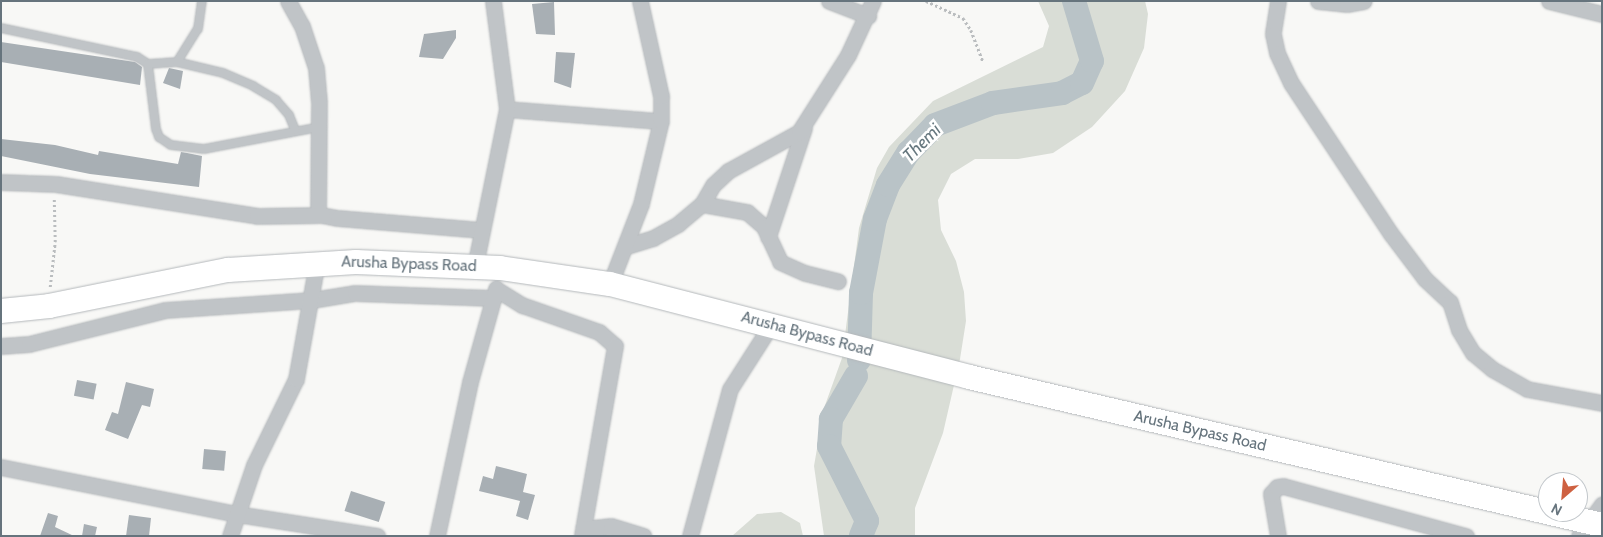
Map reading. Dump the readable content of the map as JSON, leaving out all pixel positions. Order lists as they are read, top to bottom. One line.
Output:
{"streets":{"main road":["Arusha Bypass Road"]},"water":["Themi"],"north":"bottom left"}
